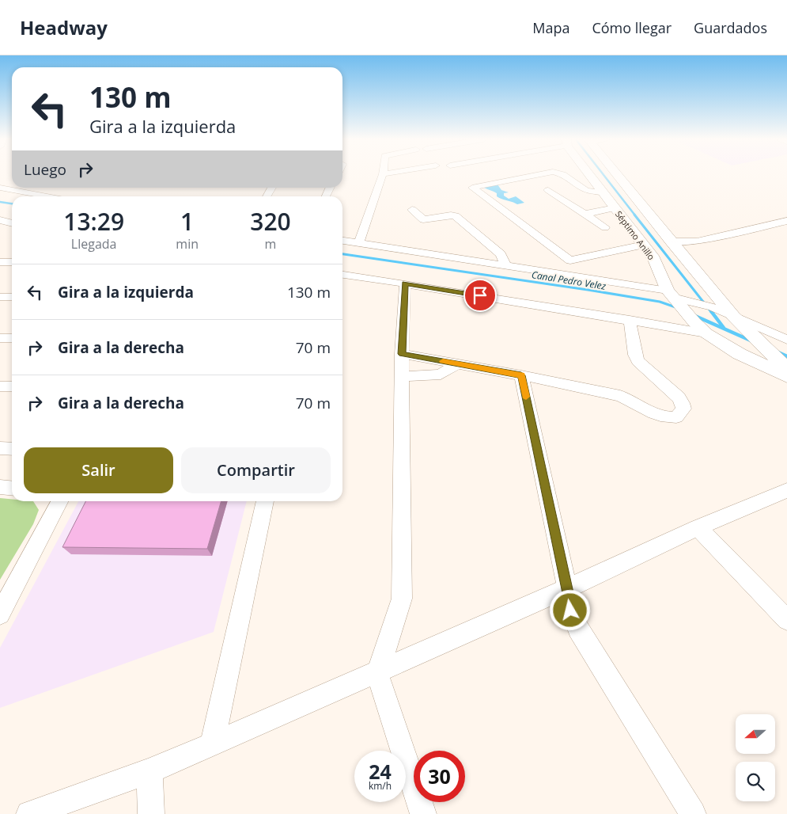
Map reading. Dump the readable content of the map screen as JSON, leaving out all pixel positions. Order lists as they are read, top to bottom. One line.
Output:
{"streets":{"street":["Séptimo Anillo"]},"water":["Canal Pedro Velez"],"north":"left","page":{"header":"Headway","nav":["Mapa","Cómo llegar","Guardados"],"turn":["130 m","Gira a la izquierda"],"then":"Luego","eta":["13:29","Llegada","1","min","320","m"],"list":[{"name":"Gira a la izquierda","value":"130 m"},{"name":"Gira a la derecha","value":"70 m"},{"name":"Gira a la derecha","value":"70 m"}],"buttons":["Salir","Compartir"],"speed":"24 km/h","limit":"30"}}
